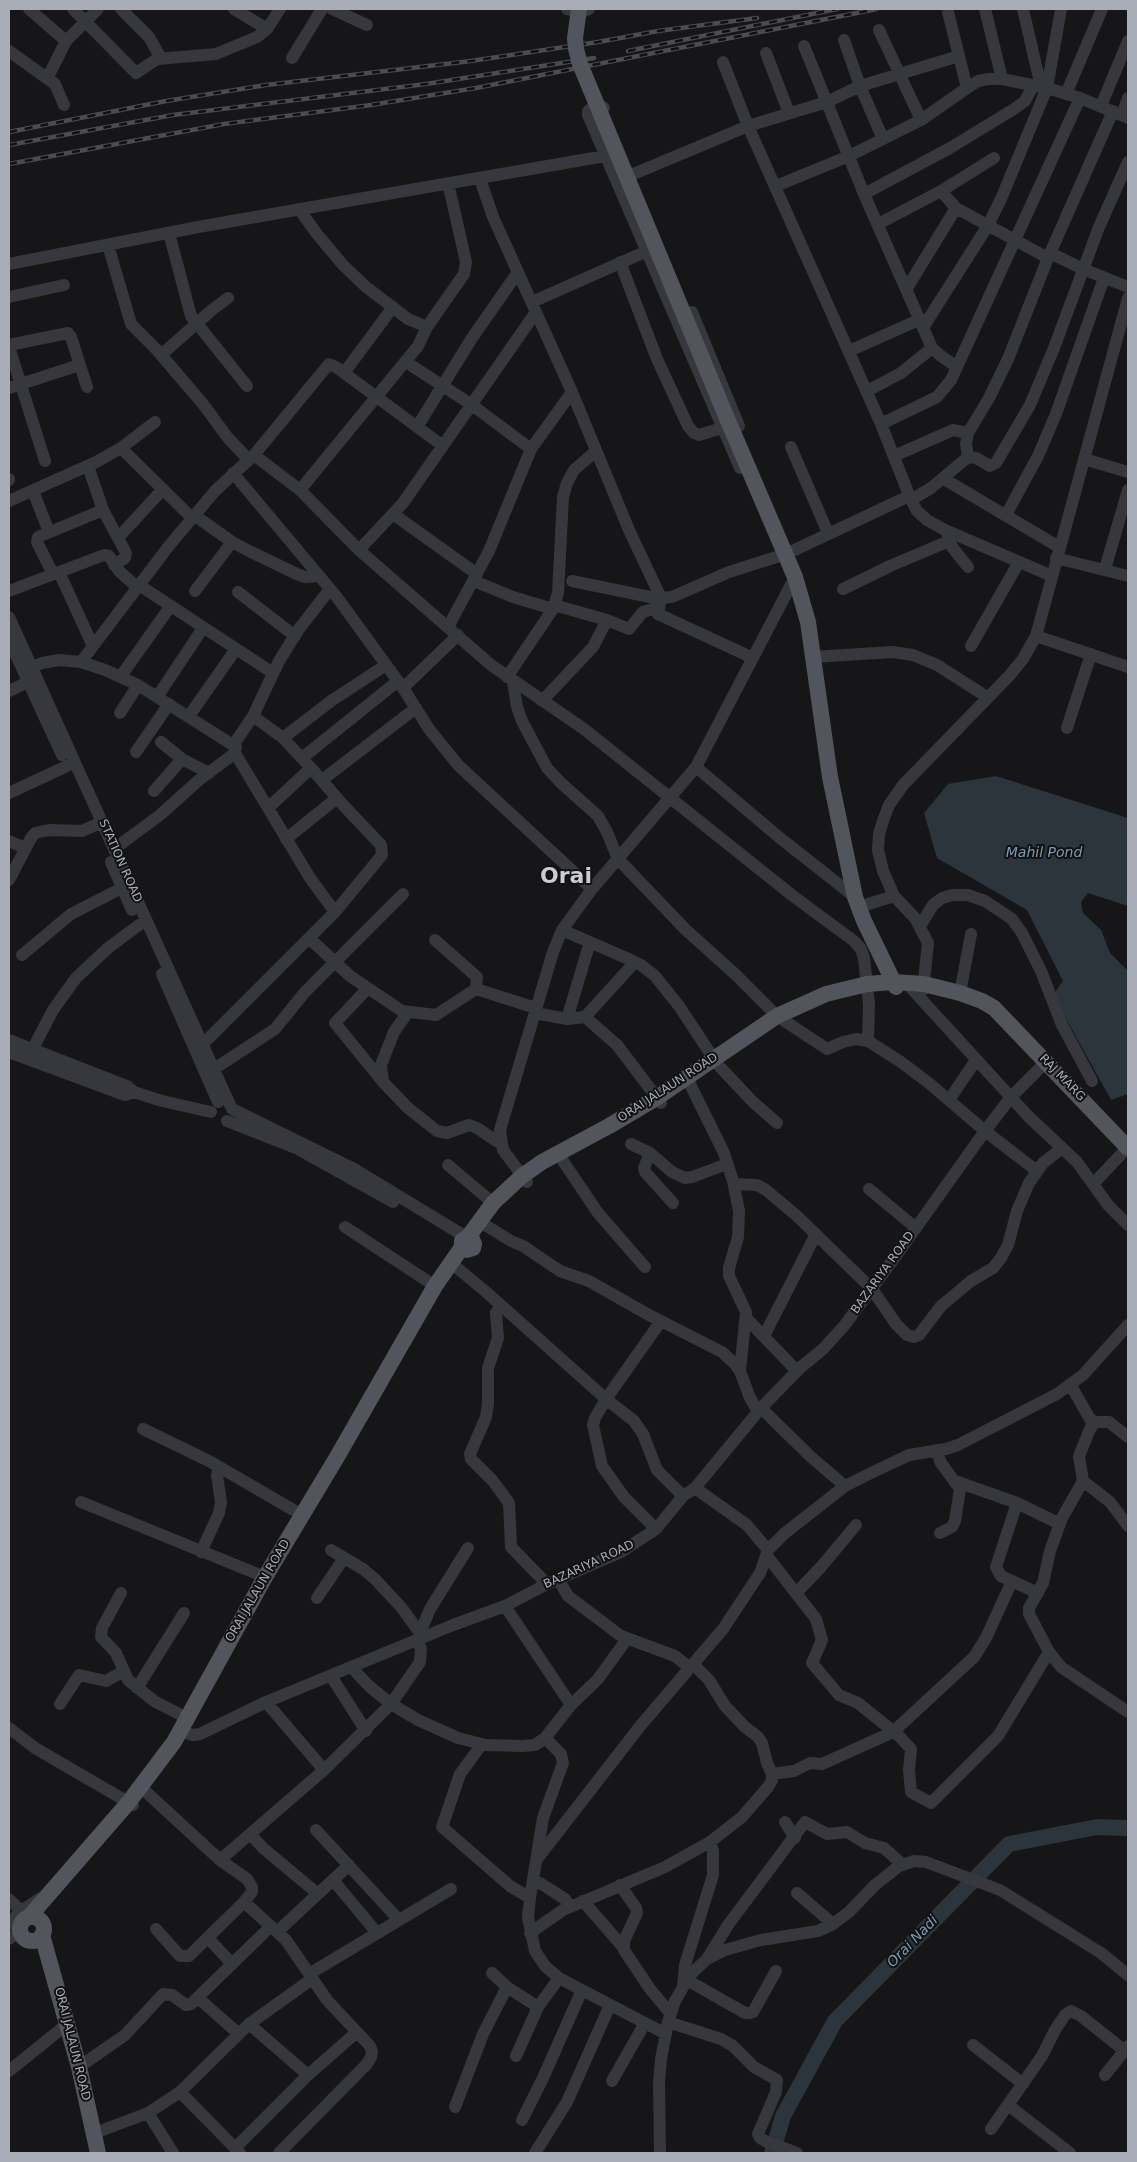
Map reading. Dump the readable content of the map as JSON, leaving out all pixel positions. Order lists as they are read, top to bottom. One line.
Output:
{"streets":{"main road":["RAJ MARG","ORAI JALAUN ROAD"],"street":["STATION ROAD","BAZARIYA ROAD"]},"crossings":[["RAJ MARG","BAZARIYA ROAD"],["ORAI JALAUN ROAD","BAZARIYA ROAD"]],"districts":["Orai"],"water":["Mahil Pond","Orai Nadi"]}
